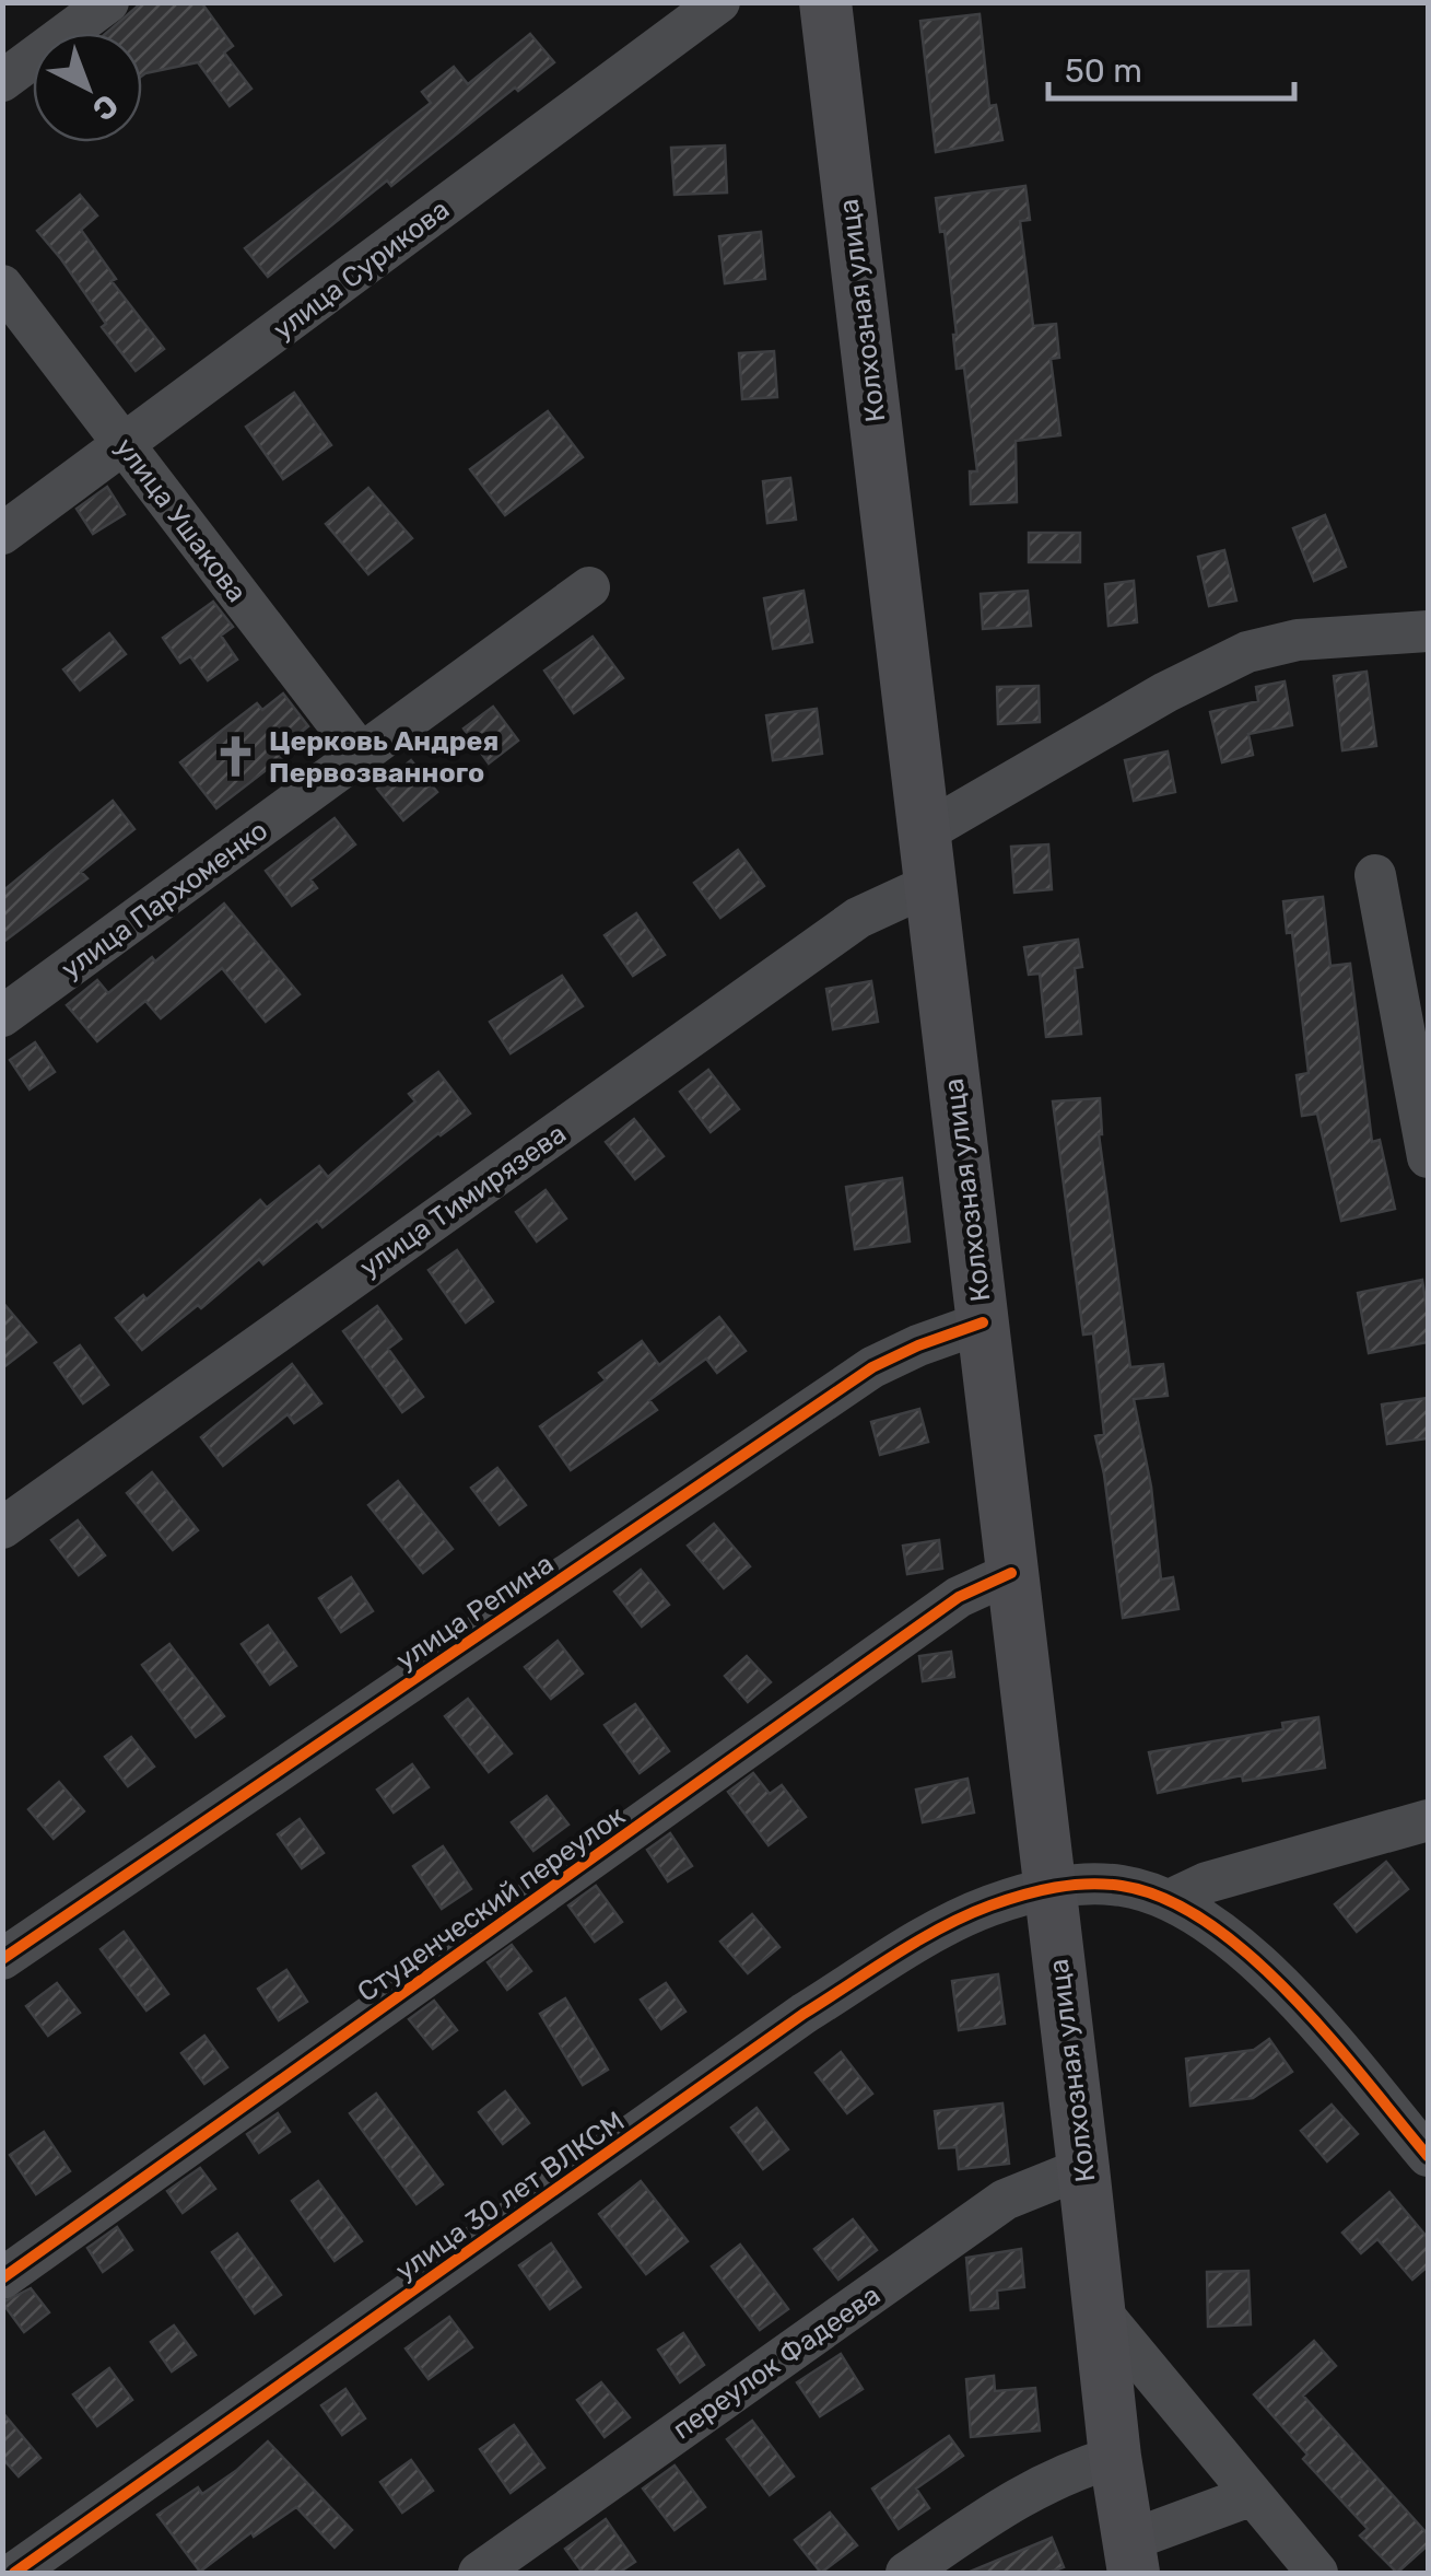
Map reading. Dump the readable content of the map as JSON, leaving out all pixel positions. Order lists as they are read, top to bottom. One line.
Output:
{"streets":{"main road":["Колхозная улица"],"street":["улица Сурикова","улица Ушакова","улица Пархоменко","улица Тимирязева","улица Репина","Студенческий переулок","улица 30 лет ВЛКСМ","переулок Фадеева"]},"crossings":[["улица Сурикова","улица Ушакова"],["Колхозная улица","улица Тимирязева"],["Колхозная улица","улица Репина"],["Колхозная улица","Студенческий переулок"],["Колхозная улица","улица 30 лет ВЛКСМ"],["Колхозная улица","переулок Фадеева"],["улица Ушакова","улица Пархоменко"]],"places":{"church":["Церковь Андрея Первозванного"]},"scale_bar":"50 m","north":"bottom right"}
